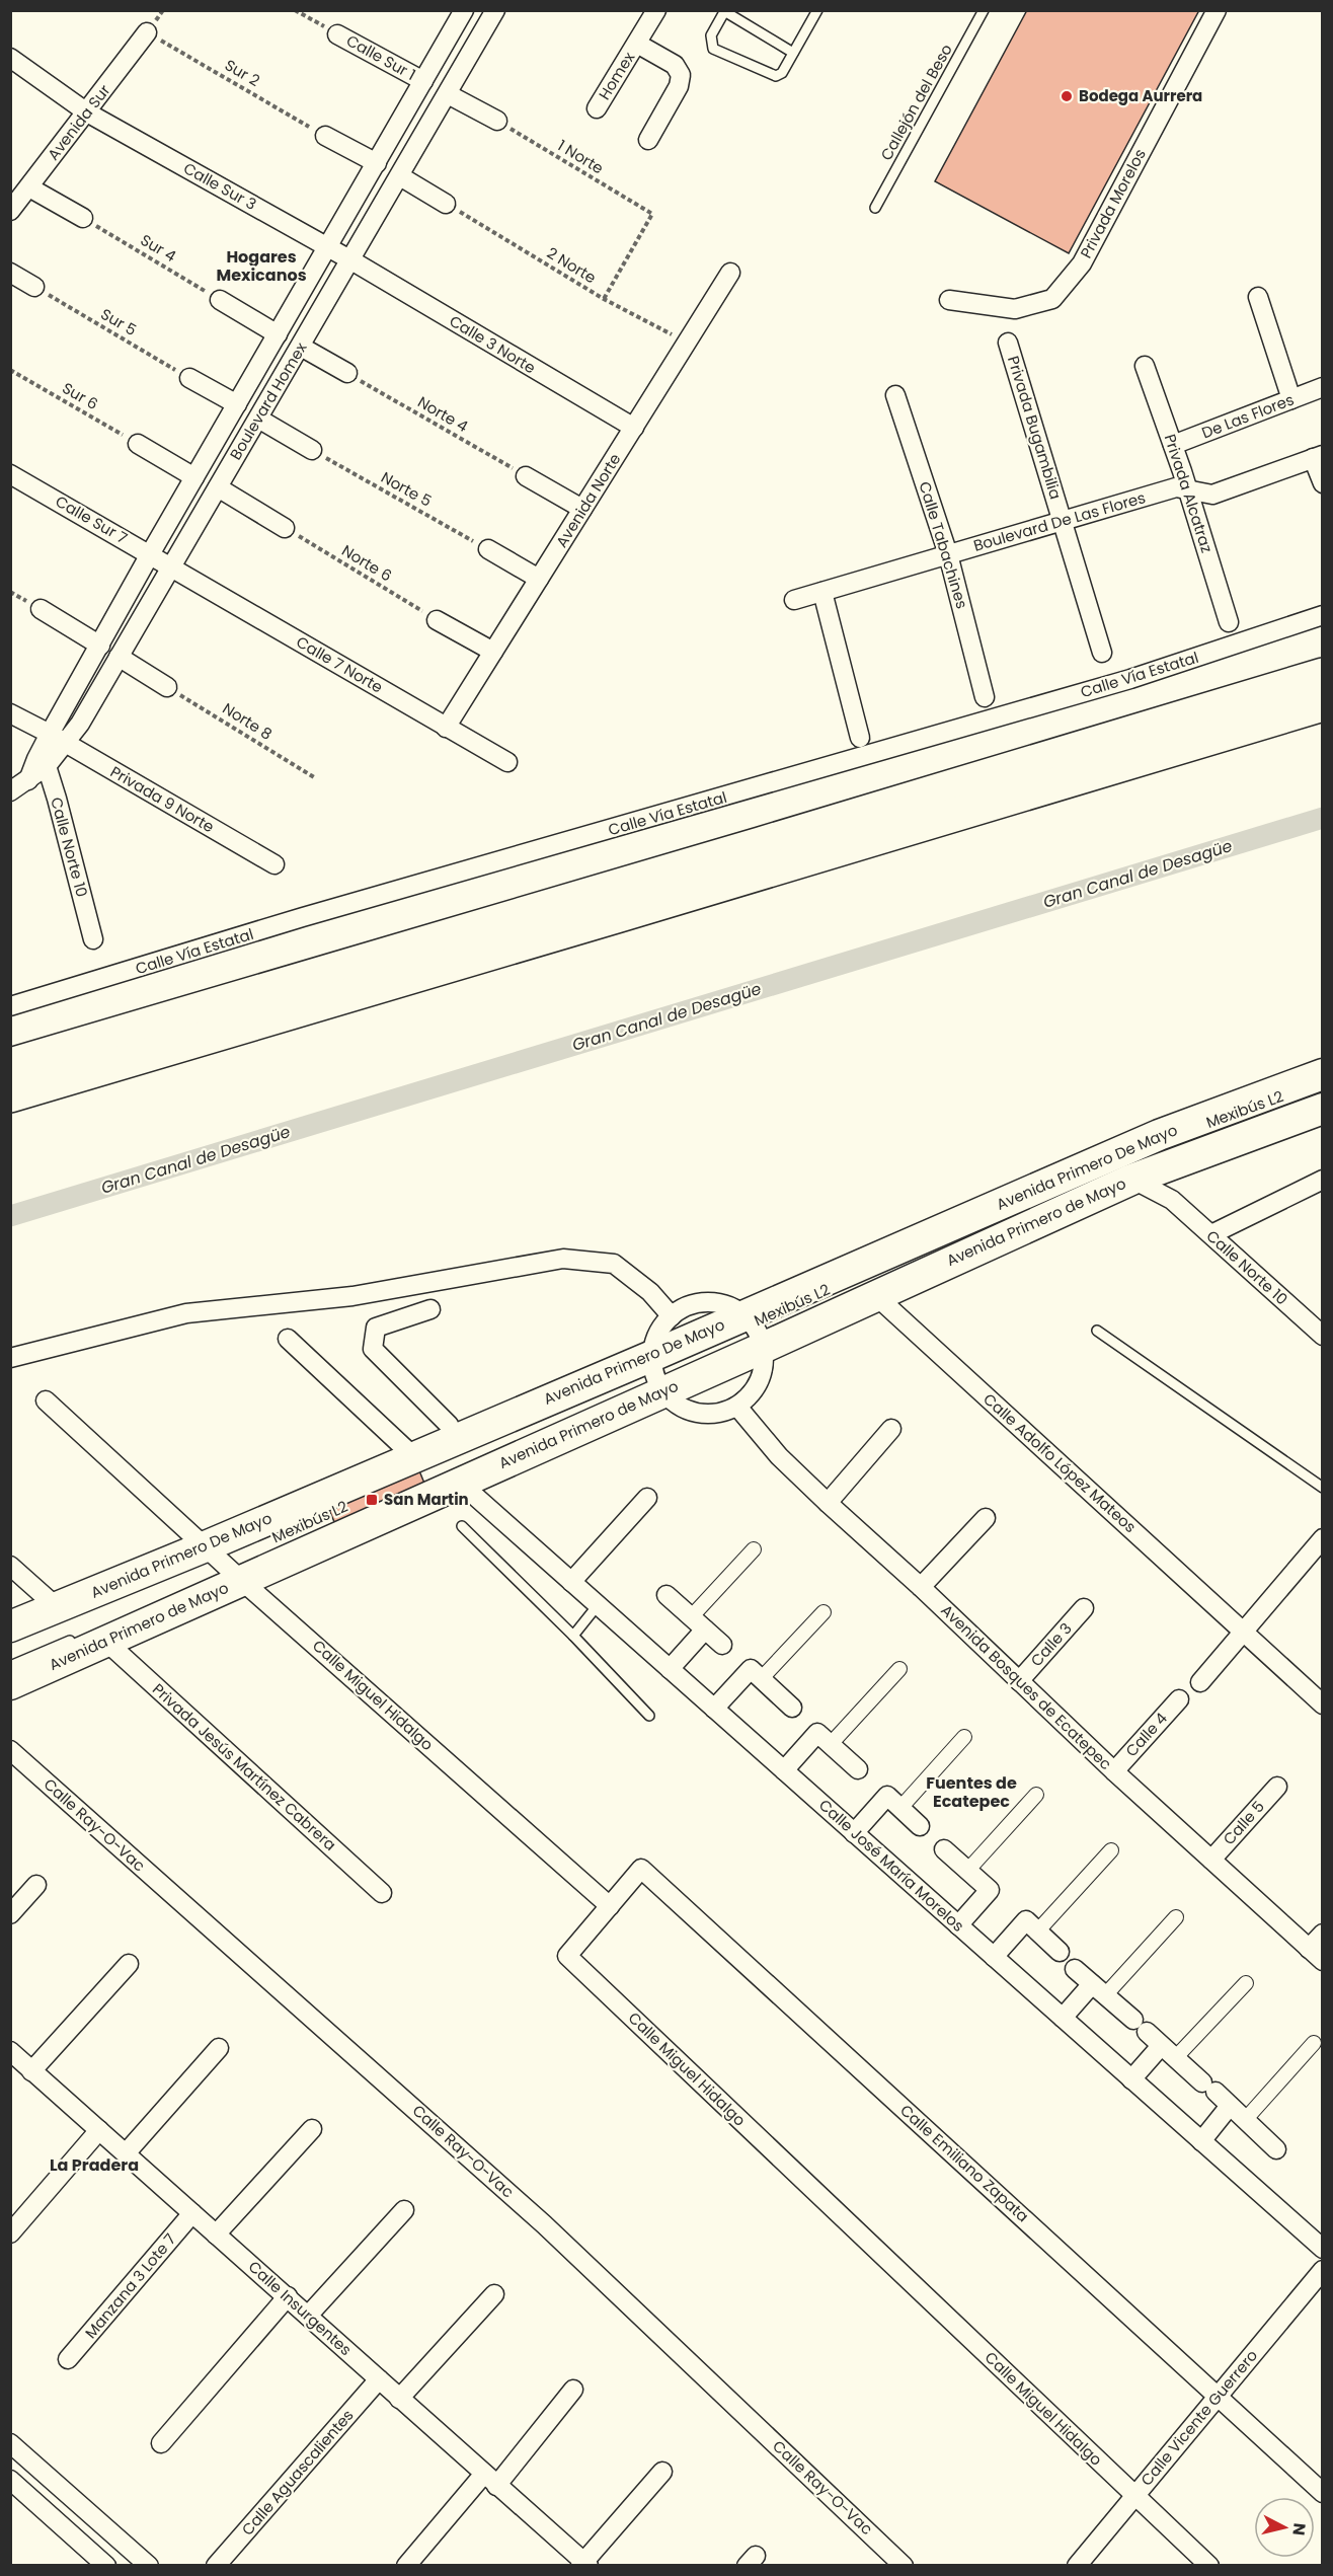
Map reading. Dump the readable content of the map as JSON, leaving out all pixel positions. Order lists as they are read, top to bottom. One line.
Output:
{"streets":{"highway":["Avenida Primero De Mayo","Avenida Primero de Mayo"],"street":["Calle Sur 1","Homex","Avenida Sur","Calle Sur 3","Privada Morelos","Calle 3 Norte","Boulevard Homex","De Las Flores","Privada Bugambilia","Privada Alcatraz","Avenida Norte","Calle Sur 7","Boulevard De Las Flores","Calle Tabachines","Calle 7 Norte","Calle Vía Estatal","Privada 9 Norte","Calle Norte 10","Calle Adolfo López Mateos","Calle 3","Avenida Bosques de Ecatepec","Calle Miguel Hidalgo","Calle 4","Privada Jesús Martínez Cabrera","Calle 5","Calle Ray-O-Vac","Calle José María Morelos","Calle Emiliano Zapata","Manzana 3 Lote 7","Calle Insurgentes","Calle Vicente Guerrero","Calle Aguascalientes"],"lane":["Callejón del Beso","Mexibús L2"],"path":["Sur 2","1 Norte","Sur 4","2 Norte","Sur 5","Sur 6","Norte 4","Norte 5","Norte 6","Norte 8"]},"crossings":[["Calle Sur 1","Boulevard Homex"],["Sur 2","Avenida Sur"],["Avenida Sur","Calle Sur 3"],["1 Norte","2 Norte"],["Calle Sur 3","Calle 3 Norte"],["Calle Sur 3","Boulevard Homex"],["2 Norte","Avenida Norte"],["Calle 3 Norte","Boulevard Homex"],["Calle 3 Norte","Avenida Norte"],["Boulevard Homex","Calle Sur 7"],["Boulevard Homex","Calle 7 Norte"],["Boulevard Homex","Privada 9 Norte"],["Boulevard Homex","Calle Norte 10"],["De Las Flores","Privada Alcatraz"],["Privada Bugambilia","Boulevard De Las Flores"],["Privada Alcatraz","Boulevard De Las Flores"],["Avenida Norte","Calle 7 Norte"],["Calle Sur 7","Calle 7 Norte"],["Boulevard De Las Flores","Calle Tabachines"],["Calle Norte 10","Mexibús L2"],["Calle Norte 10","Avenida Primero De Mayo"],["Calle Norte 10","Avenida Primero de Mayo"],["Mexibús L2","Avenida Primero De Mayo"],["Mexibús L2","Avenida Primero de Mayo"],["Mexibús L2","Calle Miguel Hidalgo"],["Avenida Primero De Mayo","Avenida Primero de Mayo"],["Avenida Primero De Mayo","Calle Miguel Hidalgo"],["Avenida Primero de Mayo","Calle Adolfo López Mateos"],["Avenida Primero de Mayo","Calle Miguel Hidalgo"],["Avenida Primero de Mayo","Privada Jesús Martínez Cabrera"],["Avenida Primero de Mayo","Calle José María Morelos"],["Calle 3","Avenida Bosques de Ecatepec"],["Avenida Bosques de Ecatepec","Calle 4"],["Avenida Bosques de Ecatepec","Calle 5"],["Calle Miguel Hidalgo","Calle Emiliano Zapata"],["Calle Miguel Hidalgo","Calle Vicente Guerrero"],["Calle Emiliano Zapata","Calle Vicente Guerrero"],["Manzana 3 Lote 7","Calle Insurgentes"],["Calle Insurgentes","Calle Aguascalientes"]],"districts":["Hogares Mexicanos","Fuentes de Ecatepec","La Pradera"],"water":["Gran Canal de Desagüe"],"places":{"other":["Bodega Aurrera"],"transit":["San Martin"]},"north":"right"}
